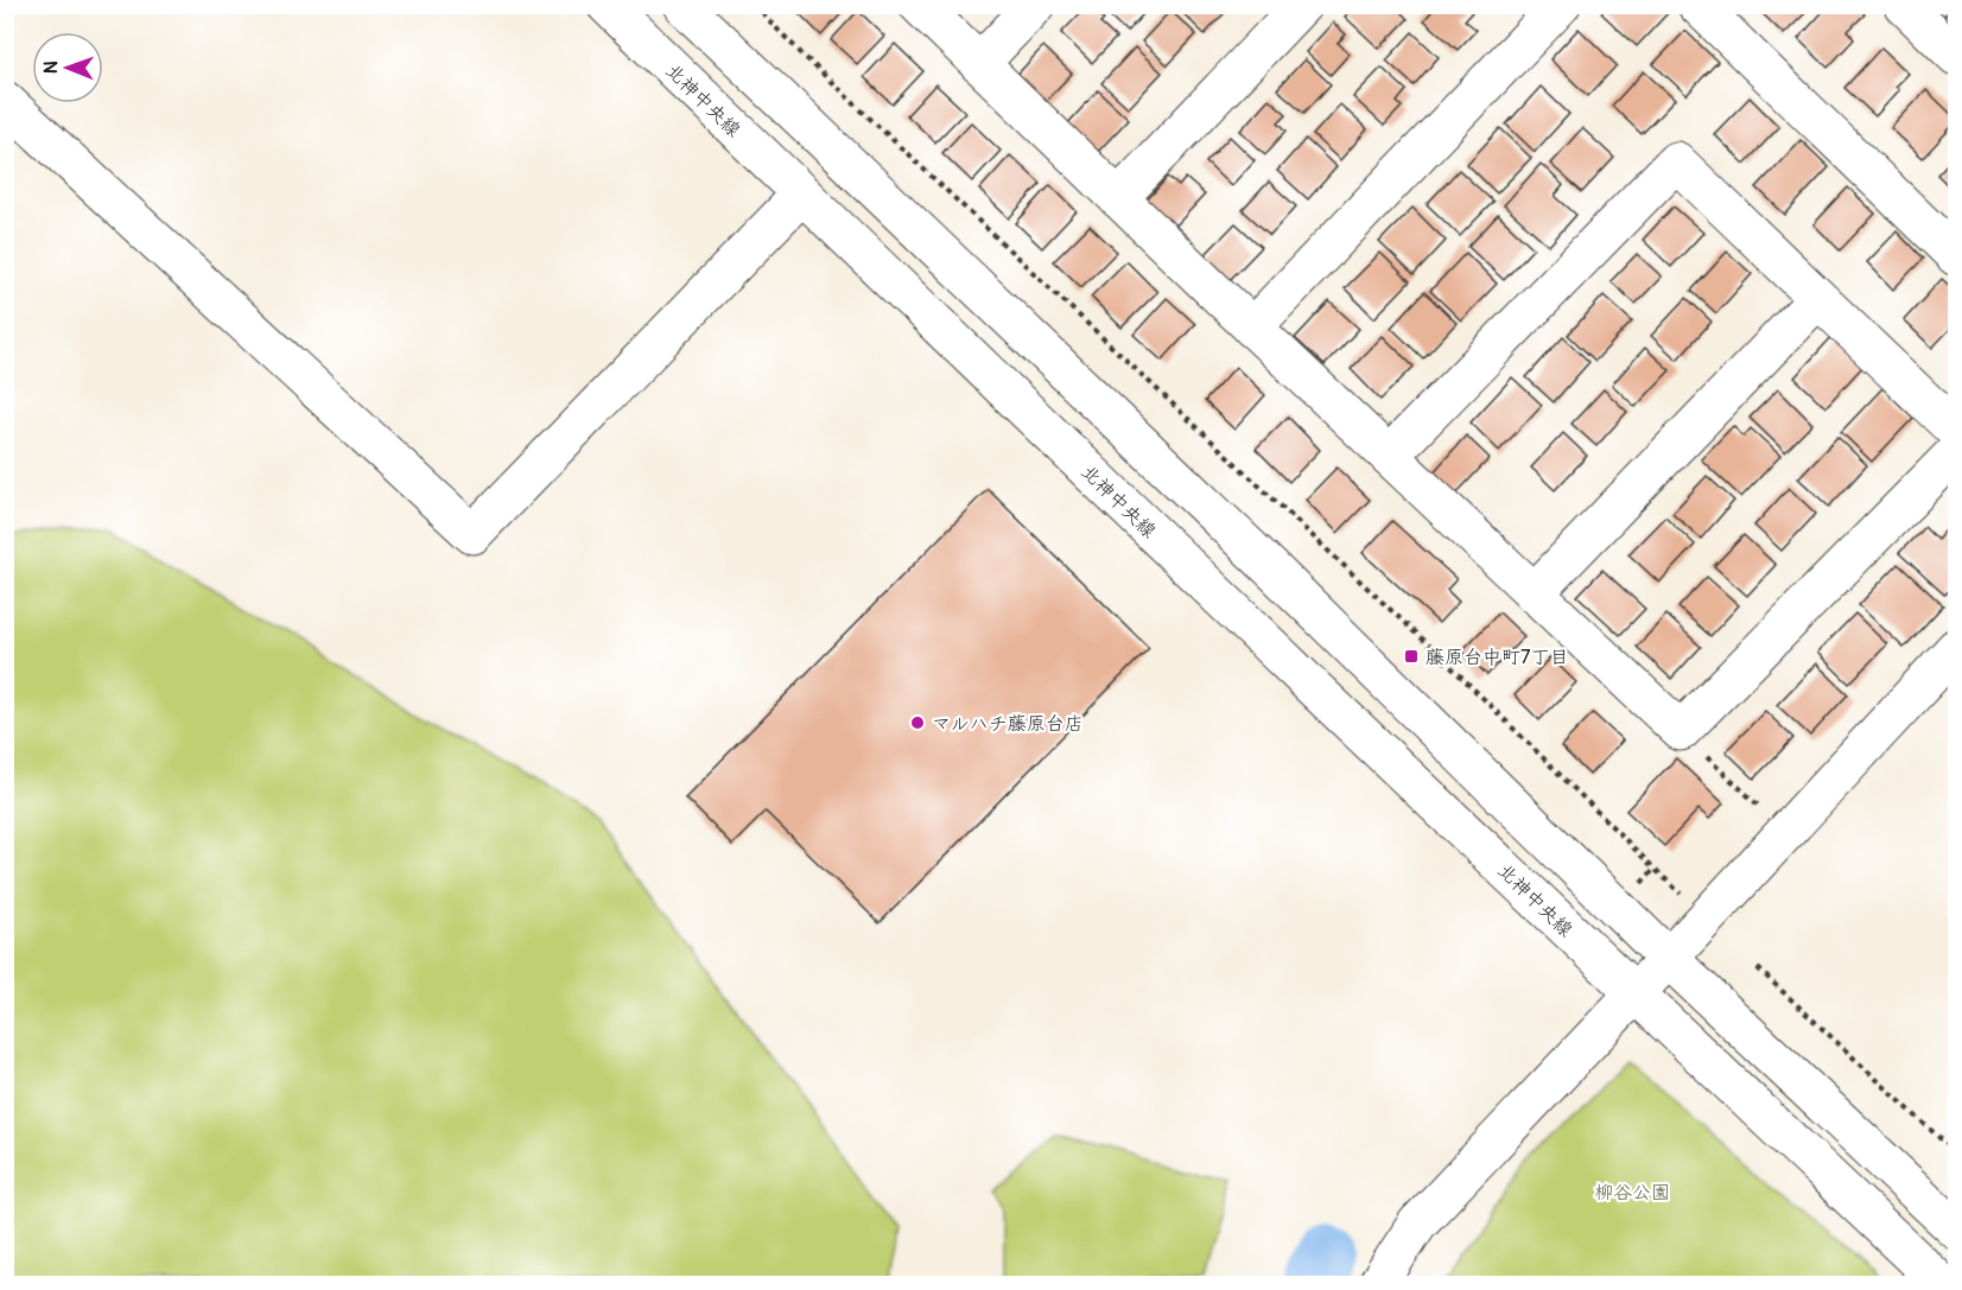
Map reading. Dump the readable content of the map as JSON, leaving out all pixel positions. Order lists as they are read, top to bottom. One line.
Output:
{"streets":{"street":["北神中央線"]},"parks":["柳谷公園"],"places":{"transit":["藤原台中町7丁目"],"other":["マルハチ藤原台店"]},"north":"left"}
